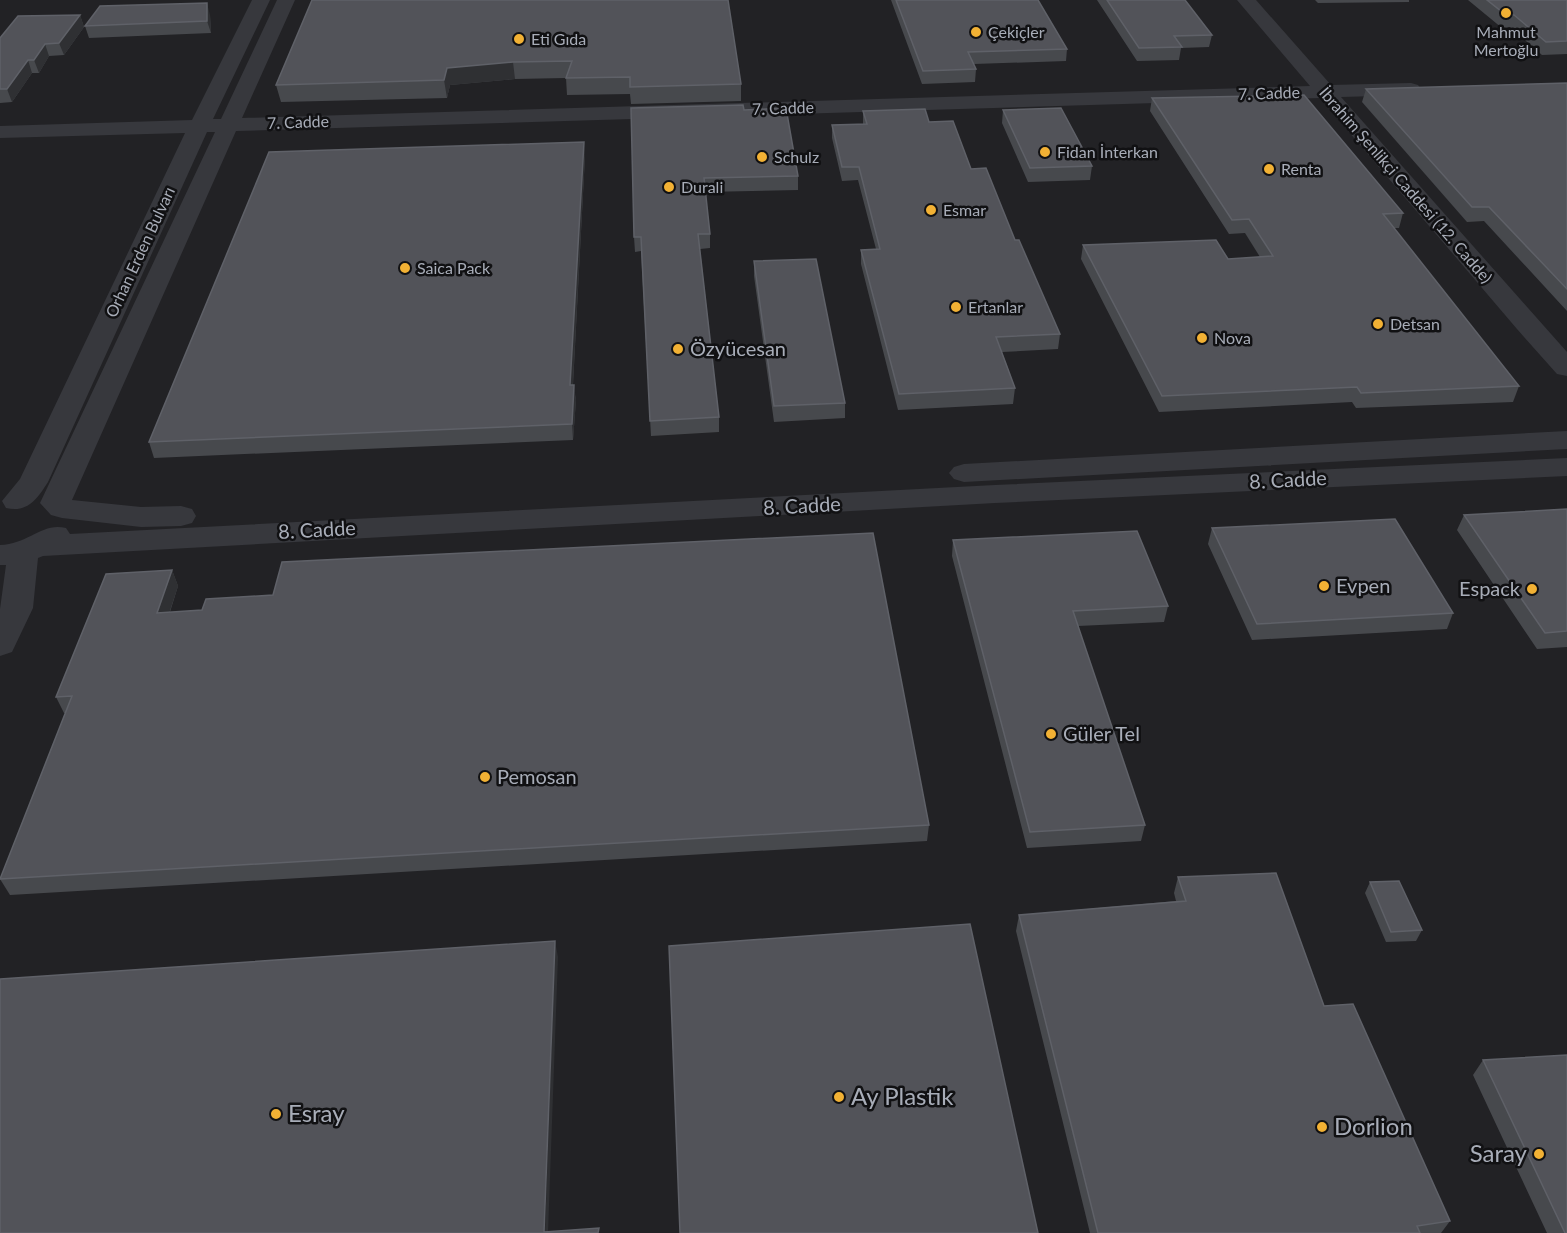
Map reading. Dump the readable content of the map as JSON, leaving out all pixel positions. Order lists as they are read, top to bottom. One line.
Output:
{"streets":{"street":["7. Cadde","İbrahim Şenlikçi Caddesi (12. Cadde)","Orhan Erden Bulvarı","8. Cadde"]},"crossings":[["7. Cadde","İbrahim Şenlikçi Caddesi (12. Cadde)"],["7. Cadde","Orhan Erden Bulvarı"],["Orhan Erden Bulvarı","8. Cadde"]],"places":["Mahmut Mertoğlu","Çekiçler","Eti Gıda","Fidan İnterkan","Schulz","Renta","Durali","Esmar","Saica Pack","Ertanlar","Detsan","Nova","Özyücesan","Evpen","Espack","Güler Tel","Pemosan","Ay Plastik","Esray","Dorlion","Saray"]}
